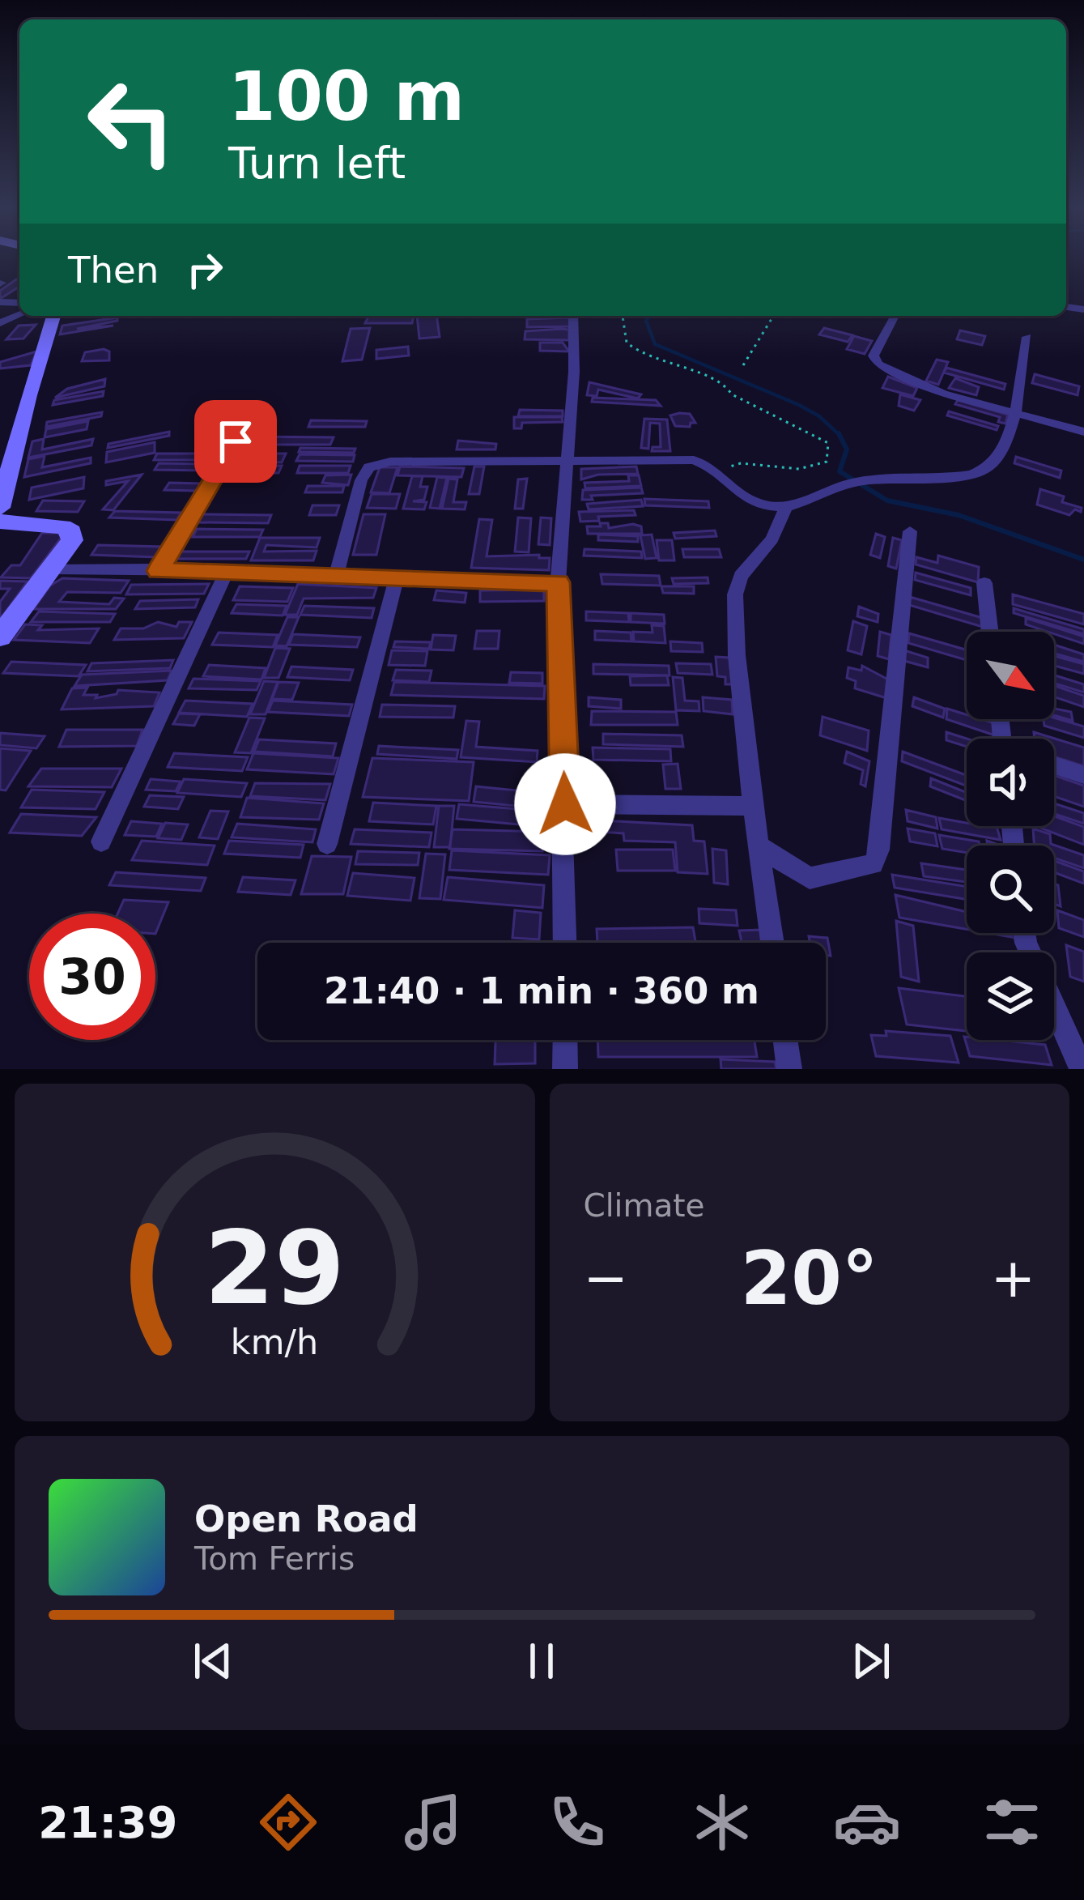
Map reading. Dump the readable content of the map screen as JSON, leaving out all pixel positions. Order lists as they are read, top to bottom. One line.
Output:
{"north":"bottom right","page":{"turn":["100 m","Turn left"],"then":"Then","limit":"30","trip":"21:40 · 1 min · 360 m","tile":"Climate","heat":["−","20°","+"],"song":["Open Road","Tom Ferris"],"tabs":"21:39","gauge":["29","km/h"]}}
